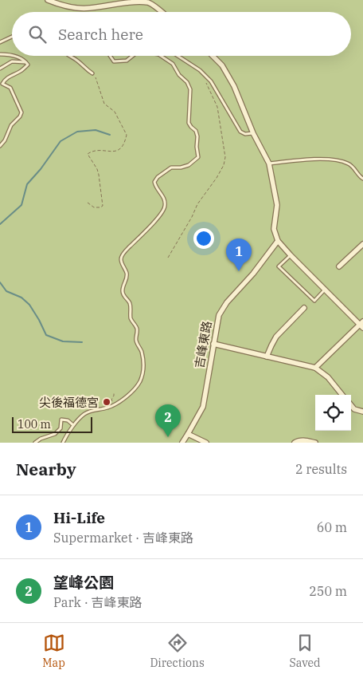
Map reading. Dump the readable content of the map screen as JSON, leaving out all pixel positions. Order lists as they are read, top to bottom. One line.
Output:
{"streets":{"street":["吉峰東路"]},"places":["尖後福德宮"],"scale_bar":"100 m","page":{"search":"Search here","pins":["1","2"],"scale":"100 m","heading":["Nearby","2 results"],"list":[{"mark":"1","name":"Hi-Life","note":"Supermarket · 吉峰東路","value":"60 m"},{"mark":"2","name":"望峰公園","note":"Park · 吉峰東路","value":"250 m"}],"nav":["Map","Directions","Saved"]}}
